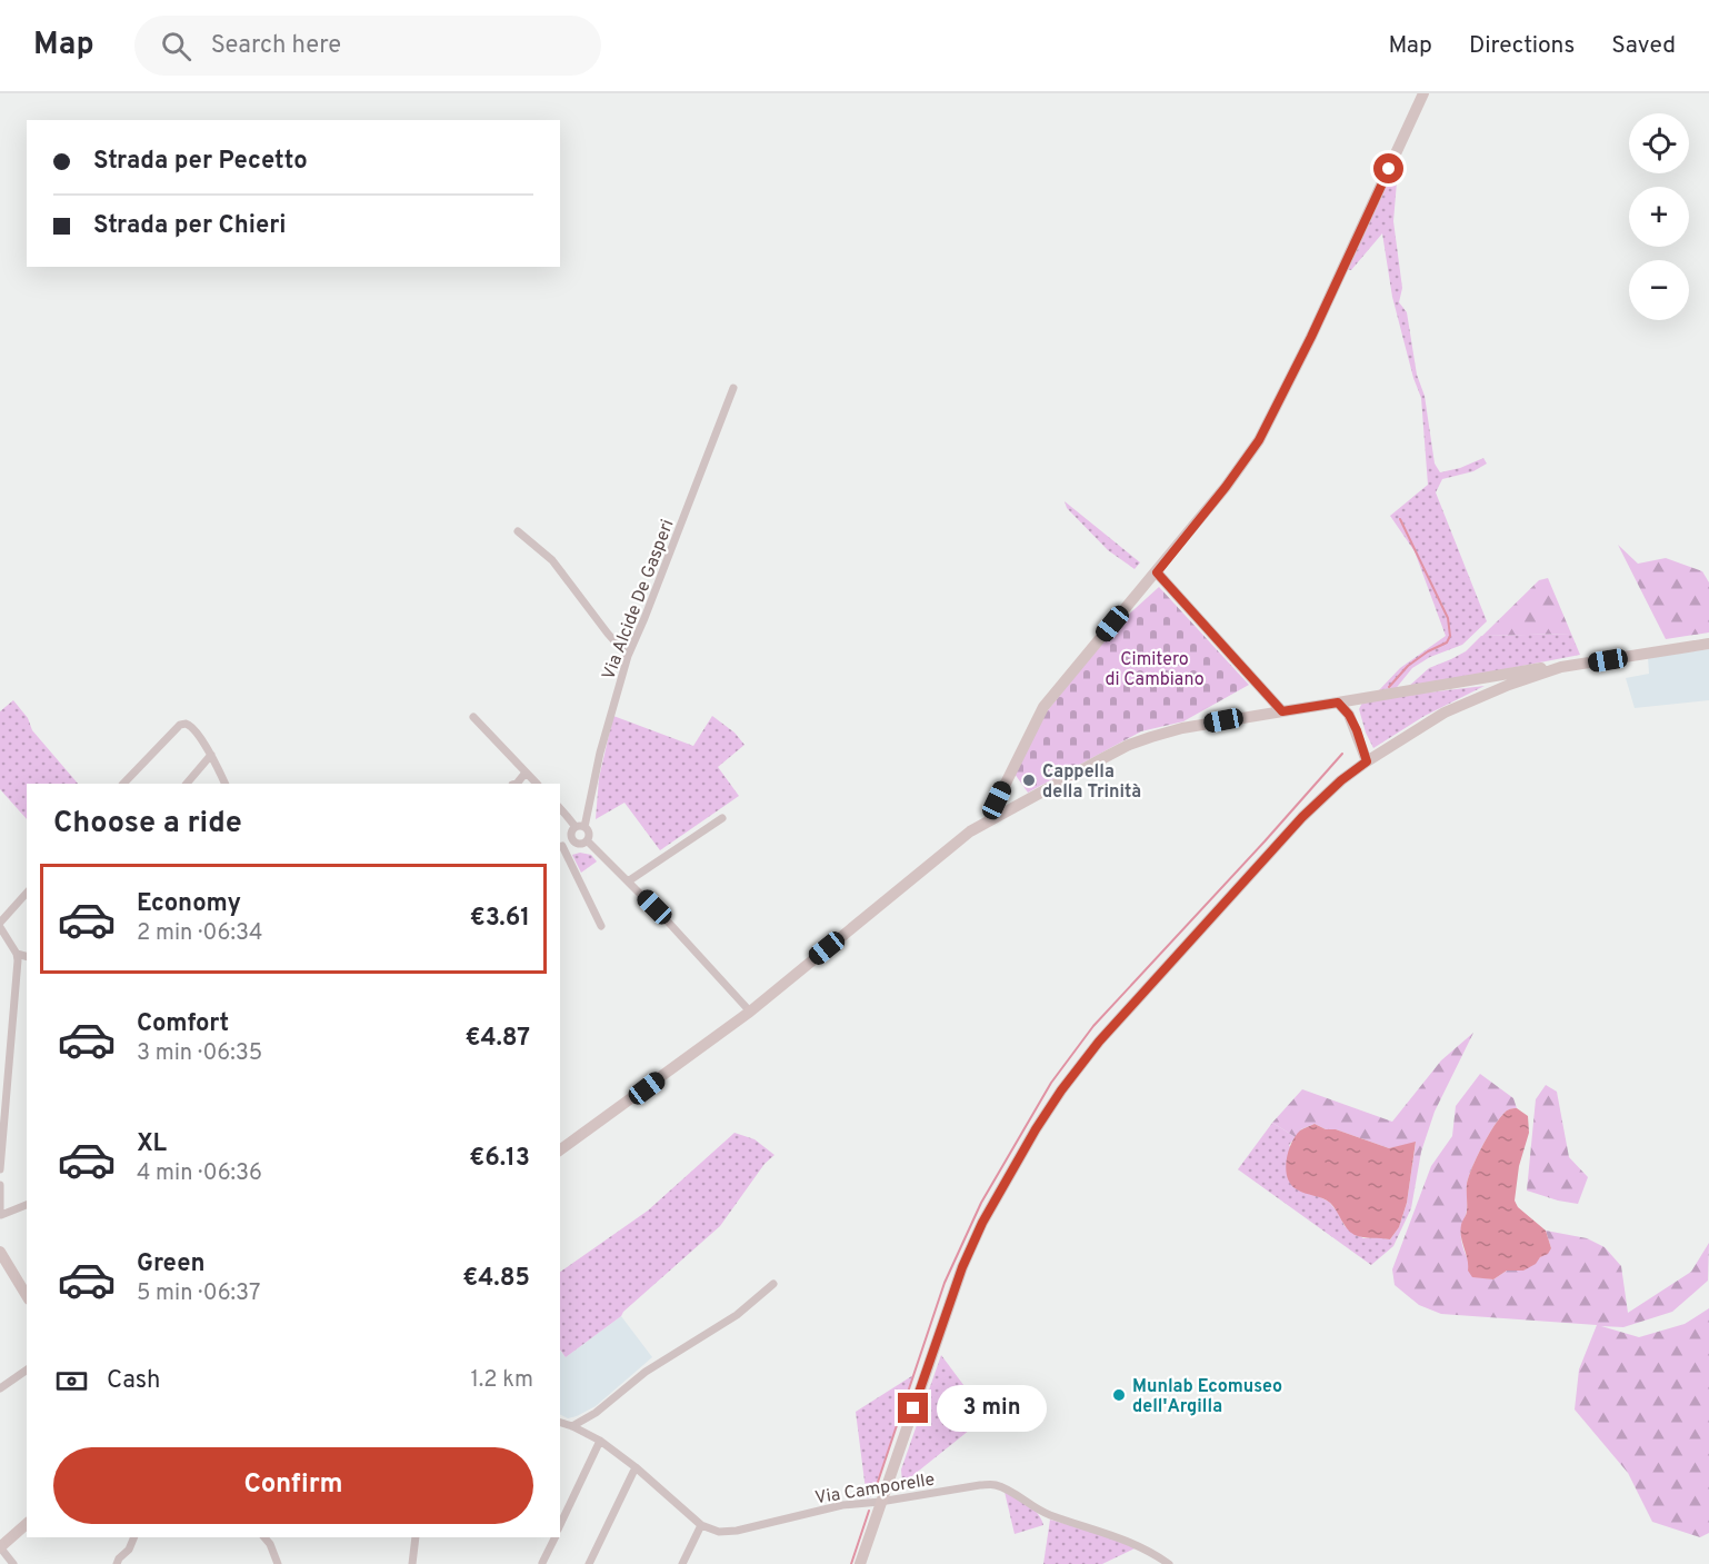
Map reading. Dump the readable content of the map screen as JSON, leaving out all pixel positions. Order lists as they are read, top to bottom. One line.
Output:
{"streets":{"street":["Via Alcide De Gasperi","Via Camporelle"]},"parks":["Cimitero di Cambiano"],"places":["Cappella della Trinità","Munlab Ecomuseo dell'Argilla"],"page":{"header":"Map","search":"Search here","nav":["Map","Directions","Saved"],"map_buttons":["+","−"],"banner":["Strada per Pecetto","Strada per Chieri"],"heading":"Choose a ride","list":[{"name":"Economy","note":"2 min · 06:34","value":"€3.61"},{"name":"Comfort","note":"3 min · 06:35","value":"€4.87"},{"name":"XL","note":"4 min · 06:36","value":"€6.13"},{"name":"Green","note":"5 min · 06:37","value":"€4.85"}],"pay":["Cash","1.2 km"],"bubble":"3 min","buttons":"Confirm"}}
